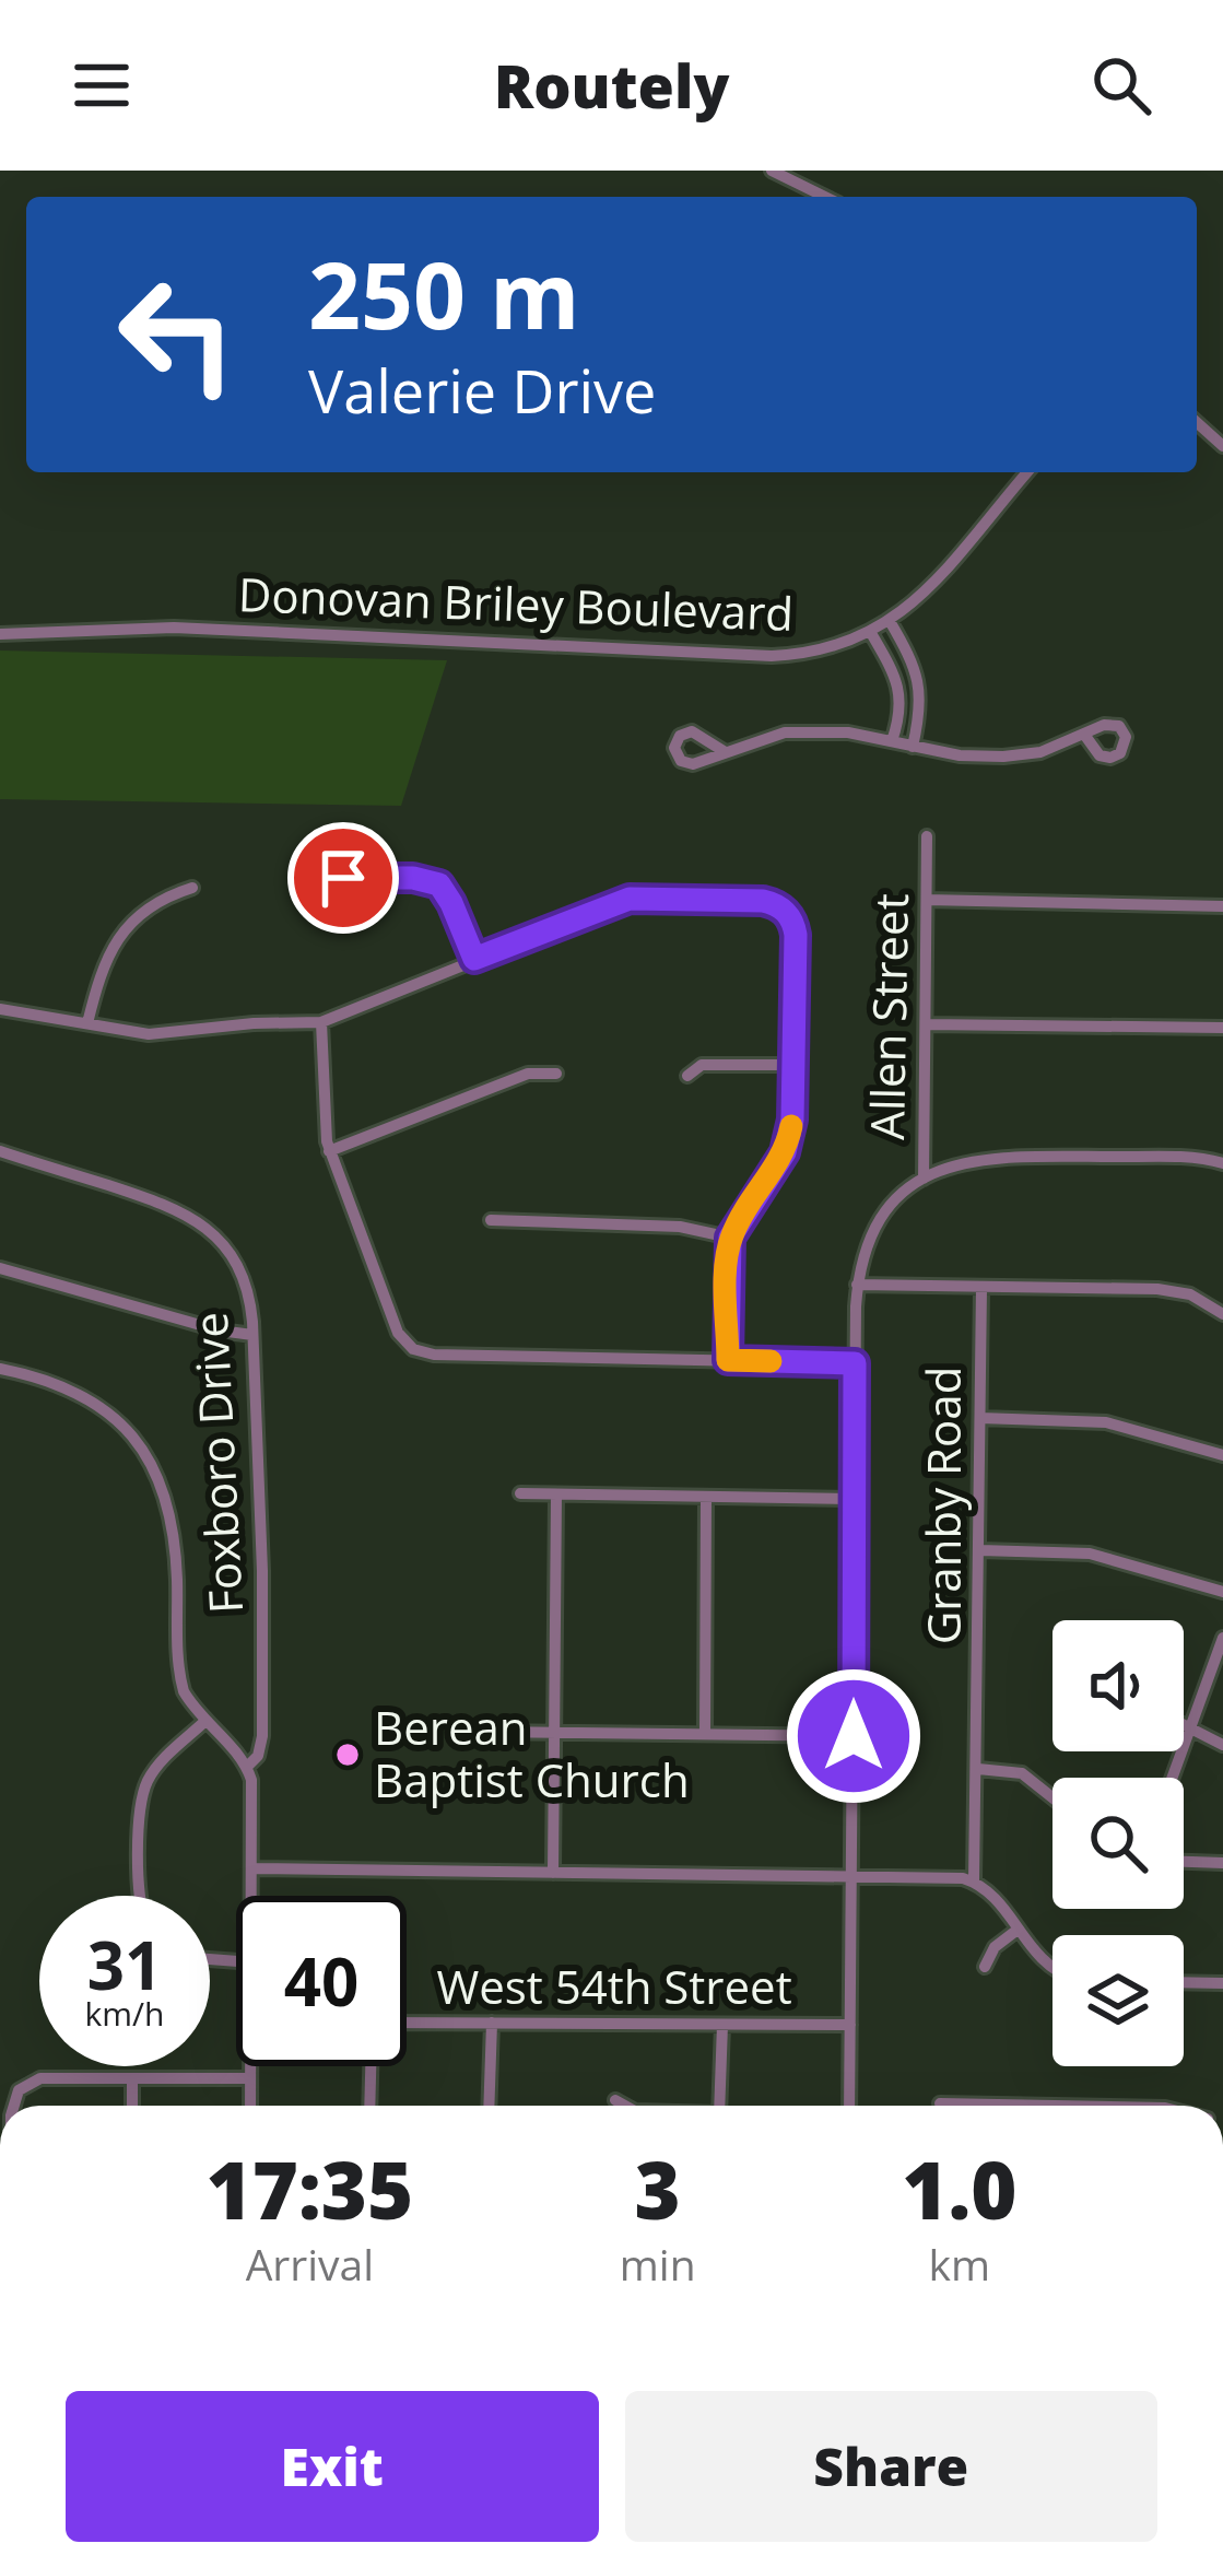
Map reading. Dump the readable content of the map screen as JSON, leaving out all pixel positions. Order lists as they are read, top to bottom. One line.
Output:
{"streets":{"street":["Donovan Briley Boulevard","Allen Street","Foxboro Drive","Granby Road","West 54th Street"]},"crossings":[["Allen Street","West 54th Street"]],"places":["Berean Baptist Church"],"page":{"header":"Routely","turn":["250 m","Valerie Drive"],"speed":"31 km/h","limit":"40","eta":["17:35","Arrival","3","min","1.0","km"],"buttons":["Exit","Share"]}}
